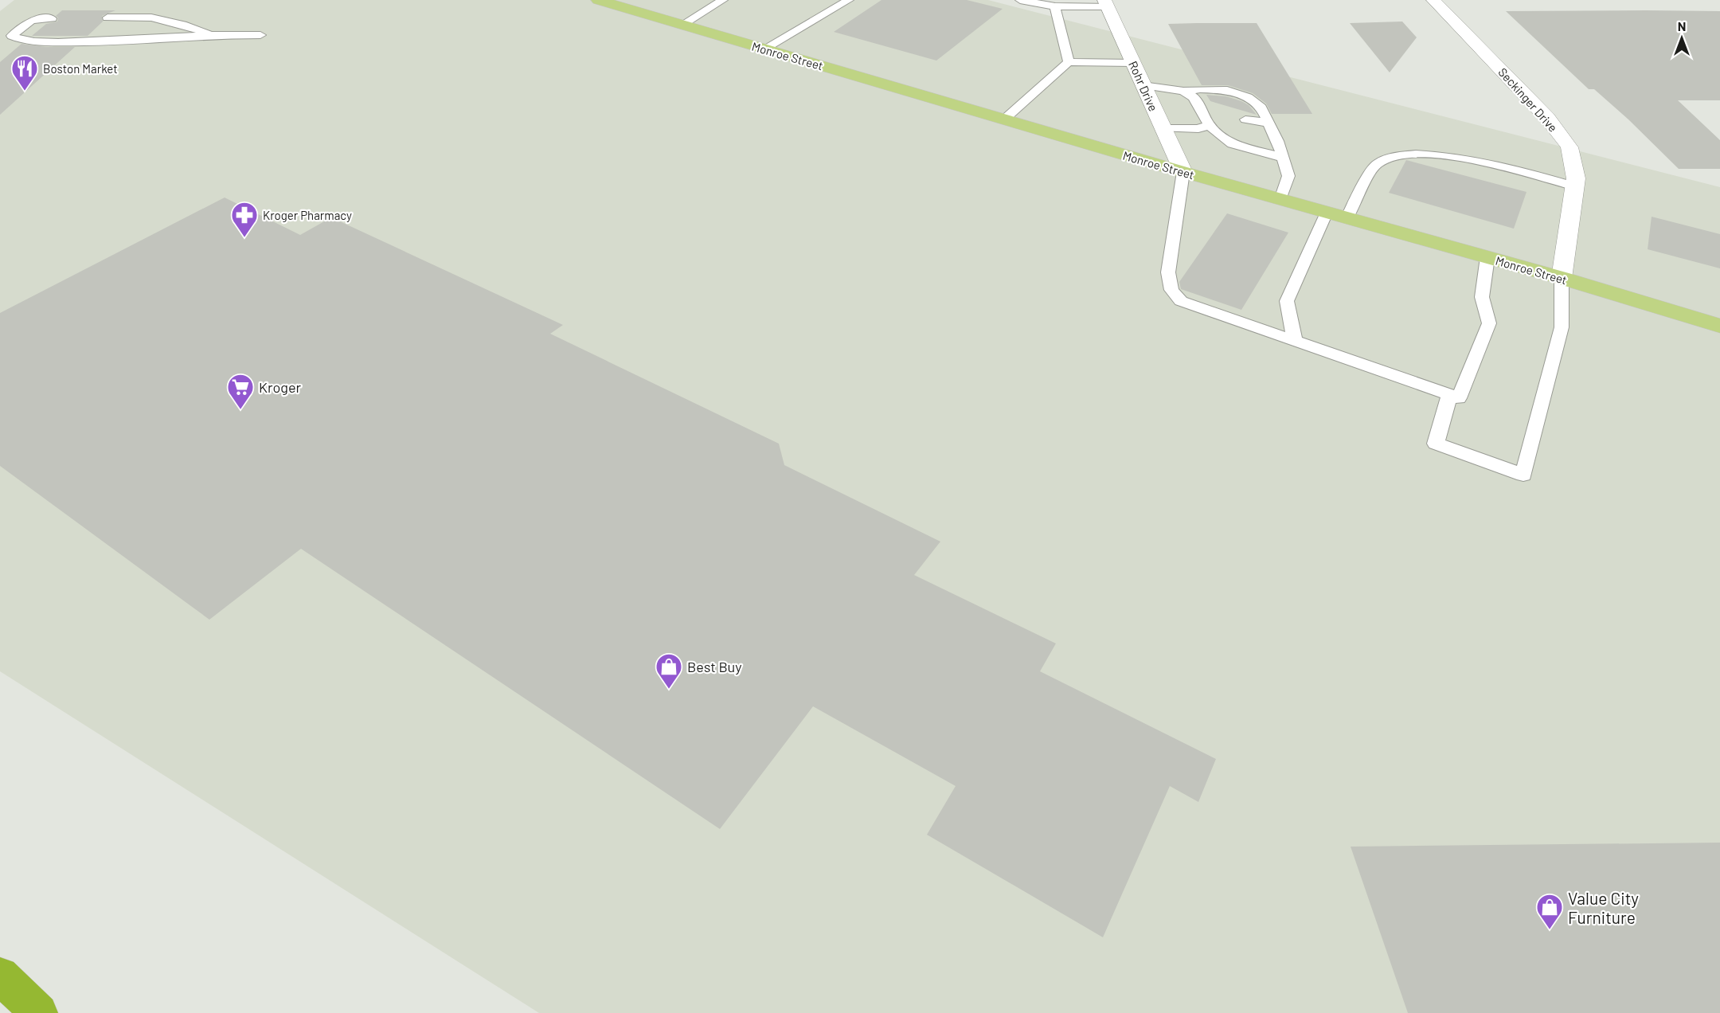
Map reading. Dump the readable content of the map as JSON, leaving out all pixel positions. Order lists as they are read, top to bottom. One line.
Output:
{"streets":{"main road":["Monroe Street"],"street":["Rohr Drive","Seckinger Drive"]},"crossings":[["Monroe Street","Rohr Drive"],["Monroe Street","Seckinger Drive"]],"places":{"restaurant":["Boston Market"],"pharmacy":["Kroger Pharmacy"],"supermarket":["Kroger"],"shop":["Best Buy","Value City Furniture"]},"north":"top"}
